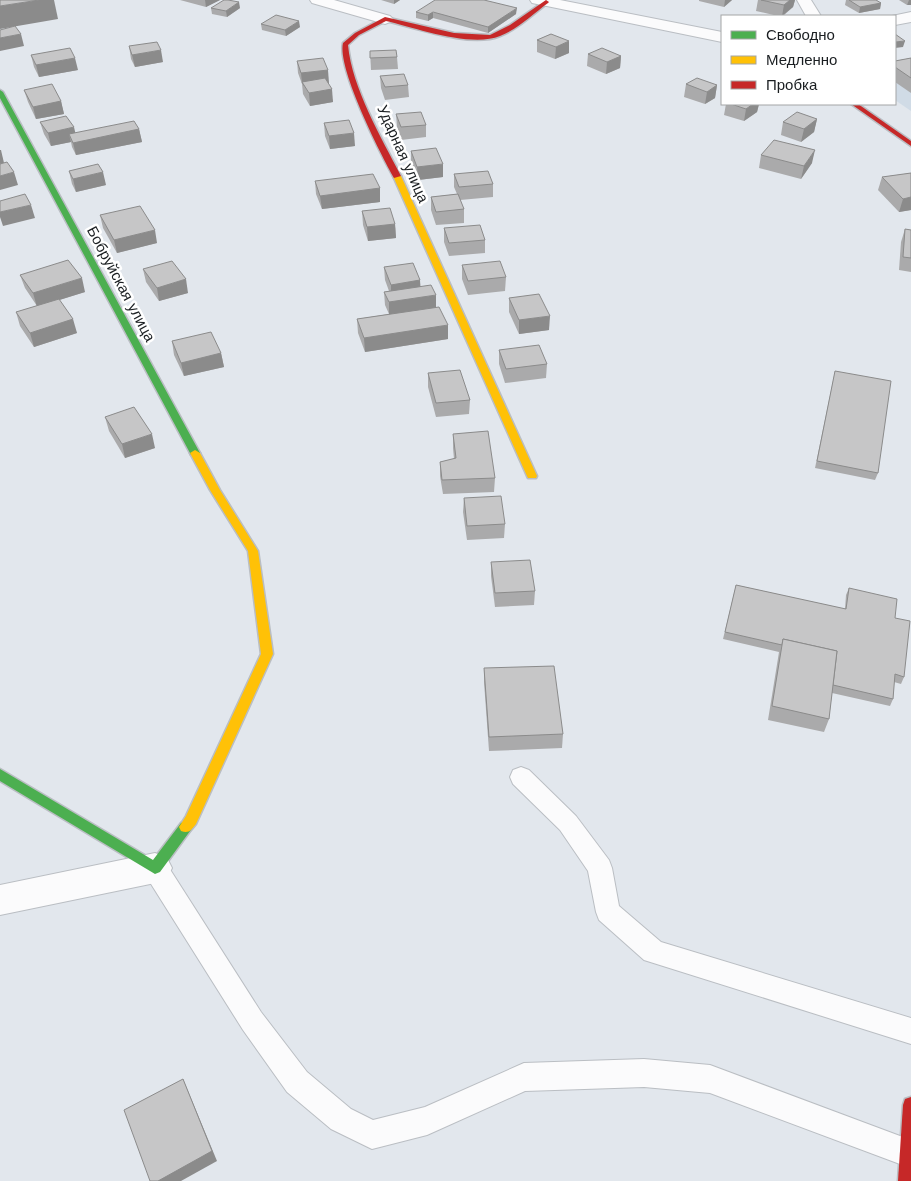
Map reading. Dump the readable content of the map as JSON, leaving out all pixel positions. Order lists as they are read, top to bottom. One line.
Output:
{"streets":{"street":["Ударная улица","Бобруйская улица"]},"legend":["Свободно","Медленно","Пробка"]}
